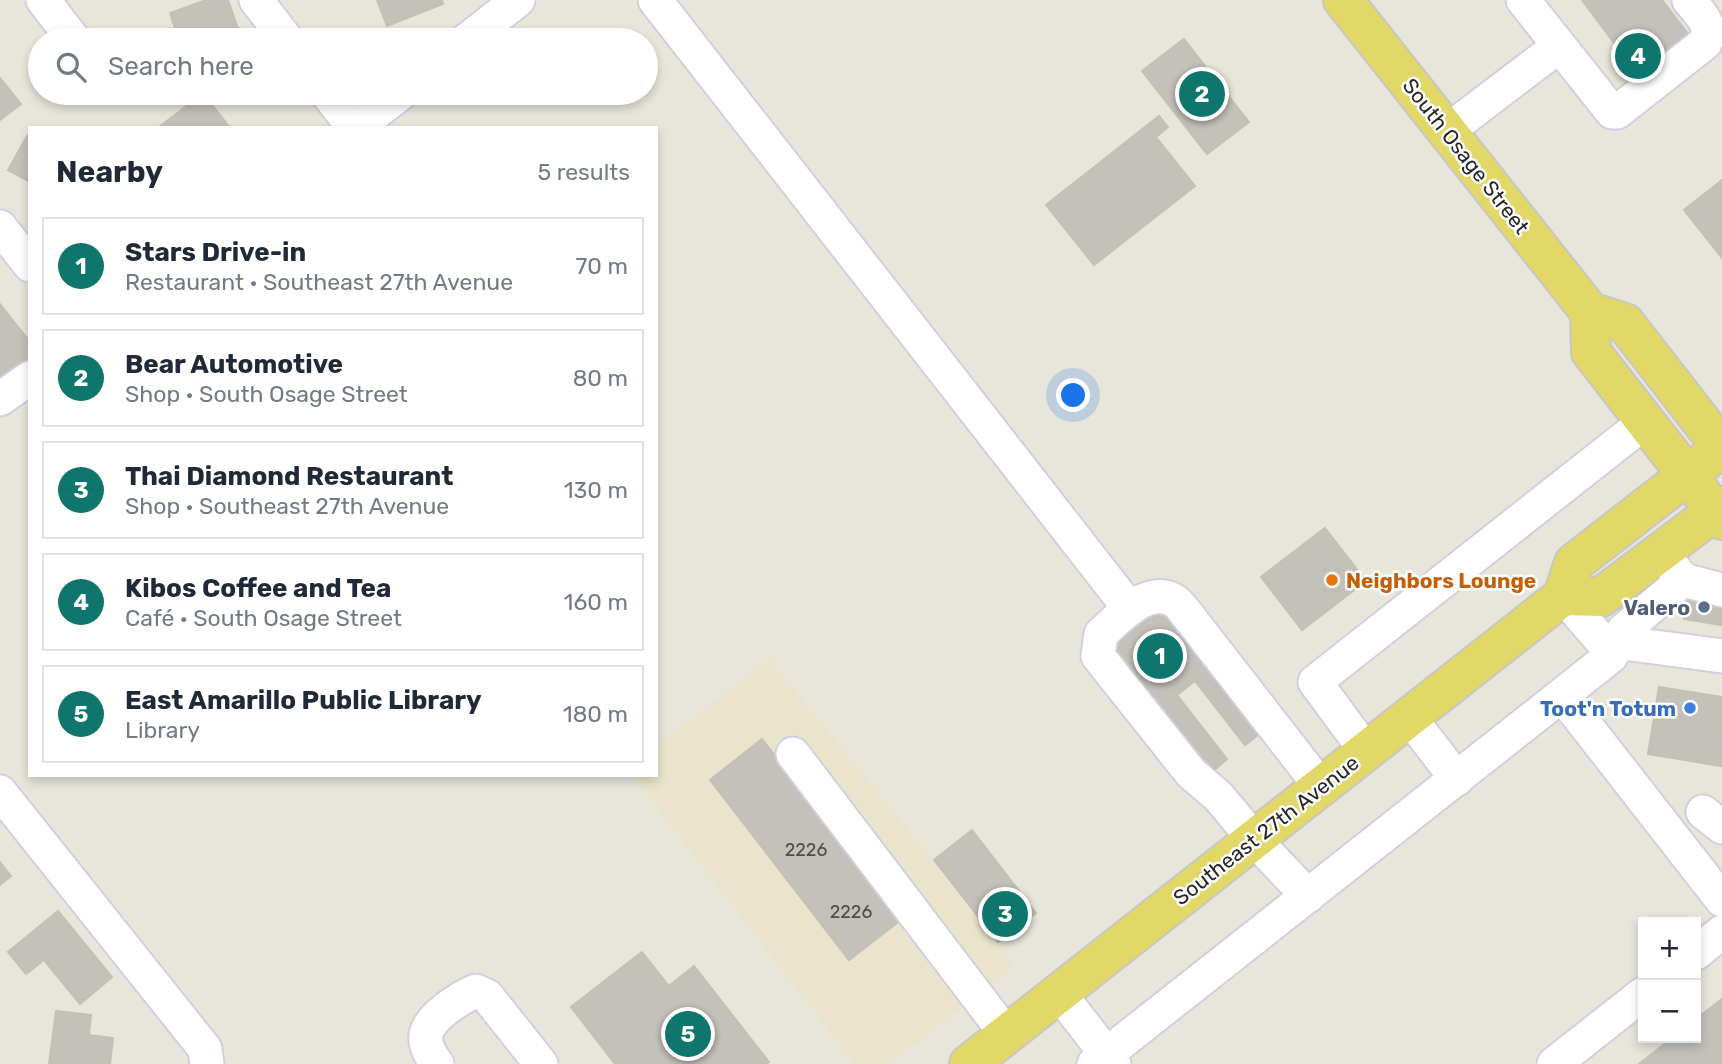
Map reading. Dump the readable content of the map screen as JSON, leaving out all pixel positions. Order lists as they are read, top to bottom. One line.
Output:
{"streets":{"main road":["South Osage Street","Southeast 27th Avenue"]},"places":["Neighbors Lounge","Valero","Toot'n Totum"],"house_numbers":["2226","2226"],"page":{"search":"Search here","pins":["4","2","1","3","5"],"heading":["Nearby","5 results"],"list":[{"mark":"1","name":"Stars Drive-in","note":"Restaurant · Southeast 27th Avenue","value":"70 m"},{"mark":"2","name":"Bear Automotive","note":"Shop · South Osage Street","value":"80 m"},{"mark":"3","name":"Thai Diamond Restaurant","note":"Shop · Southeast 27th Avenue","value":"130 m"},{"mark":"4","name":"Kibos Coffee and Tea","note":"Café · South Osage Street","value":"160 m"},{"mark":"5","name":"East Amarillo Public Library","note":"Library","value":"180 m"}],"map_buttons":["+","−"]}}
